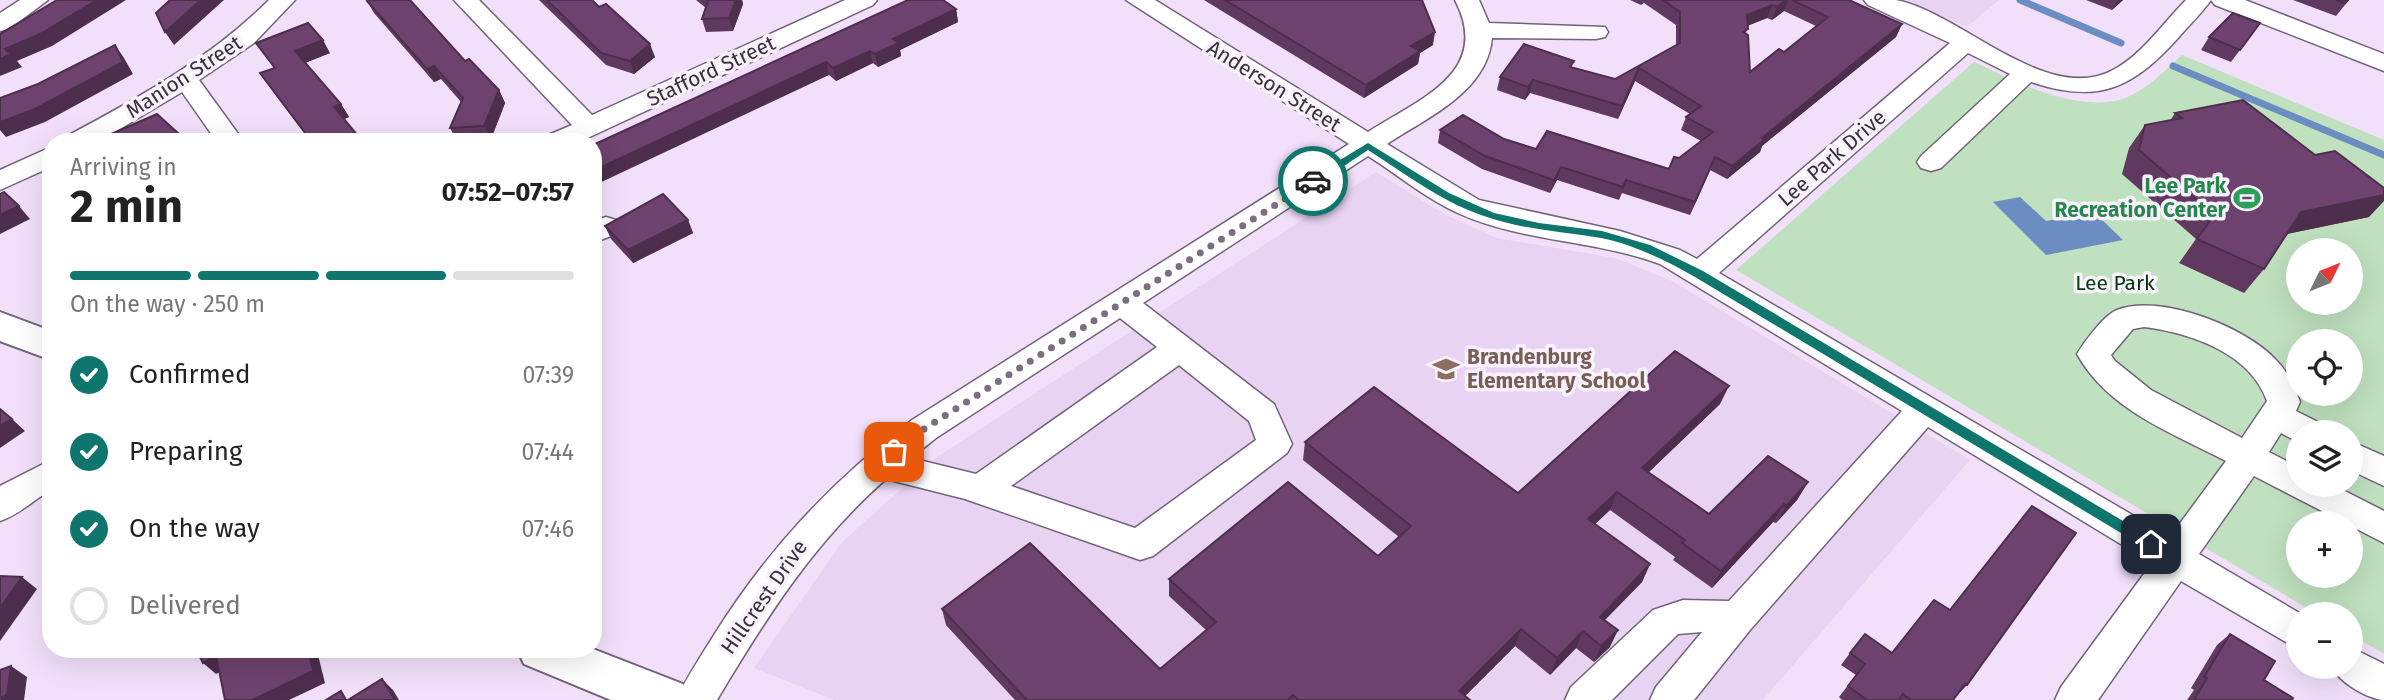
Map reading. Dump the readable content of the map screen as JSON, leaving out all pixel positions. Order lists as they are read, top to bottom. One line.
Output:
{"streets":{"street":["Stafford Street","Manion Street","Anderson Street","Lee Park Drive","Hillcrest Drive"]},"crossings":[["Anderson Street","Lee Park Drive"],["Anderson Street","Hillcrest Drive"]],"parks":["Lee Park"],"places":{"sports":["Lee Park Recreation Center"],"school or university":["Brandenburg Elementary School"]},"north":"top right","page":{"heading":["2 min","Arriving in","07:52–07:57"],"map_buttons":["+","−"],"bar":"On the way · 250 m","list":[["Confirmed","07:39"],["Preparing","07:44"],["On the way","07:46"],"Delivered"]}}
